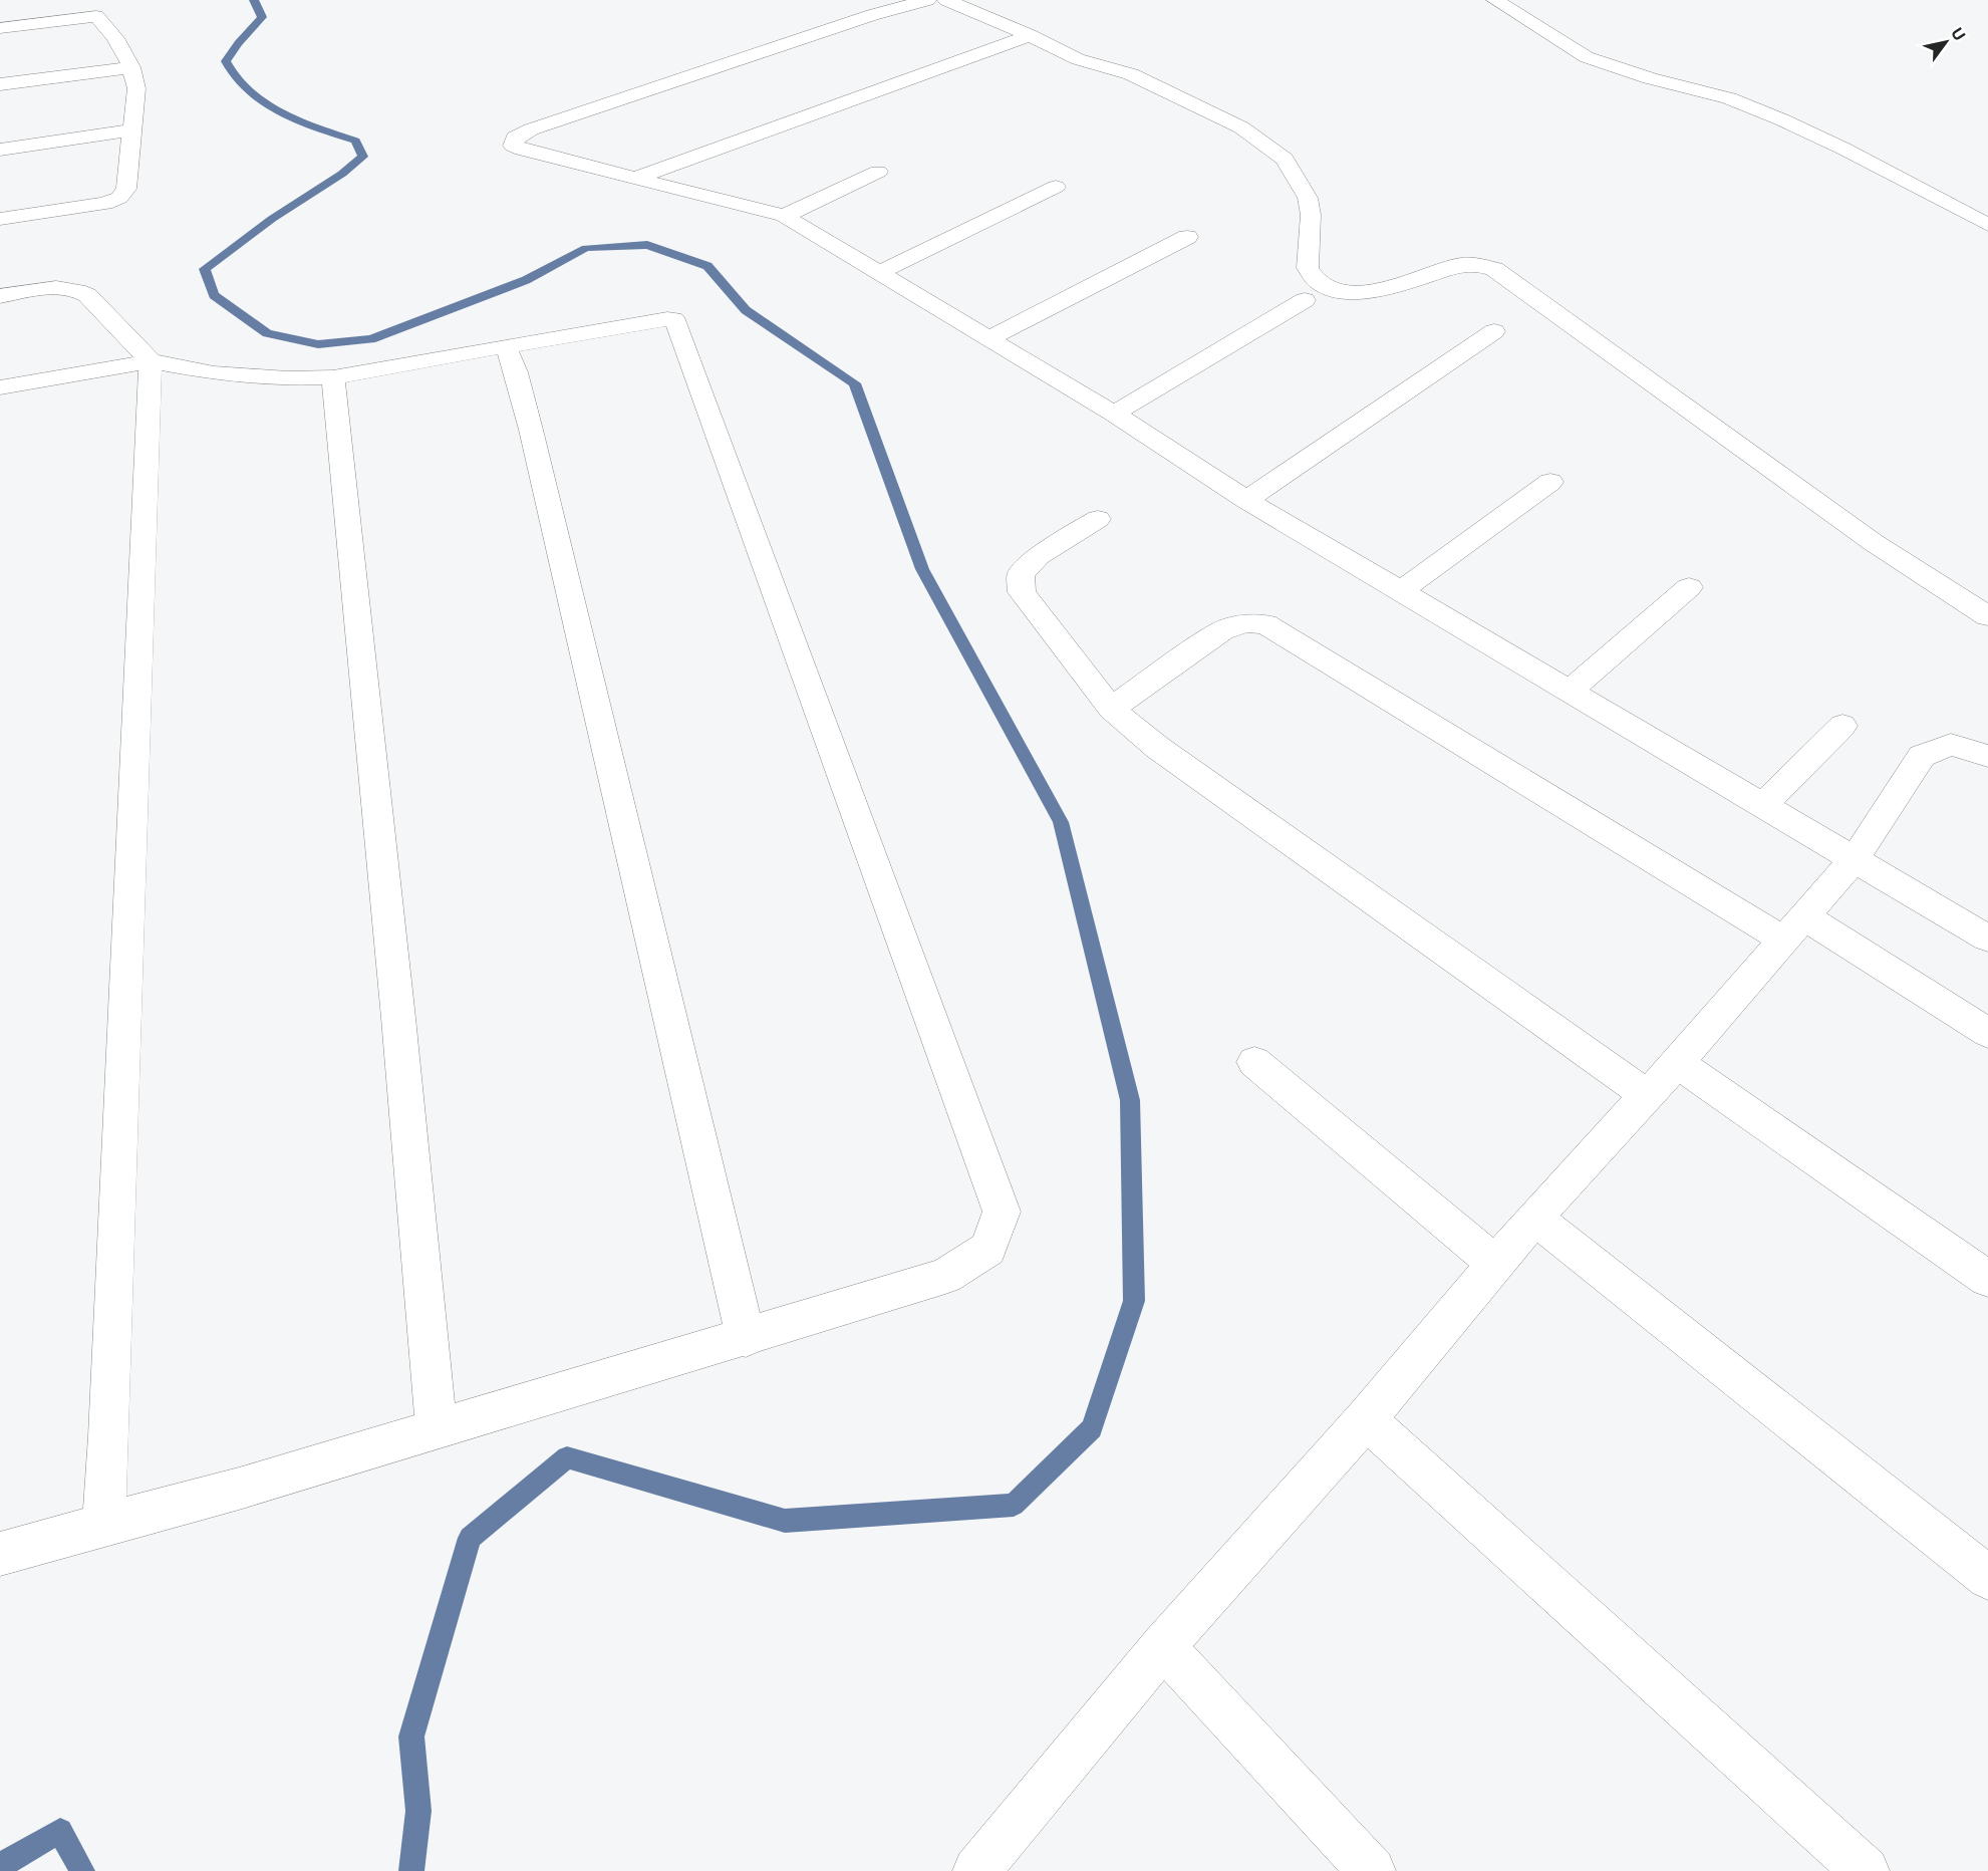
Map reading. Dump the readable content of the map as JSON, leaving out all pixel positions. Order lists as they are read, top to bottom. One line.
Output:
{"north":"top right"}
